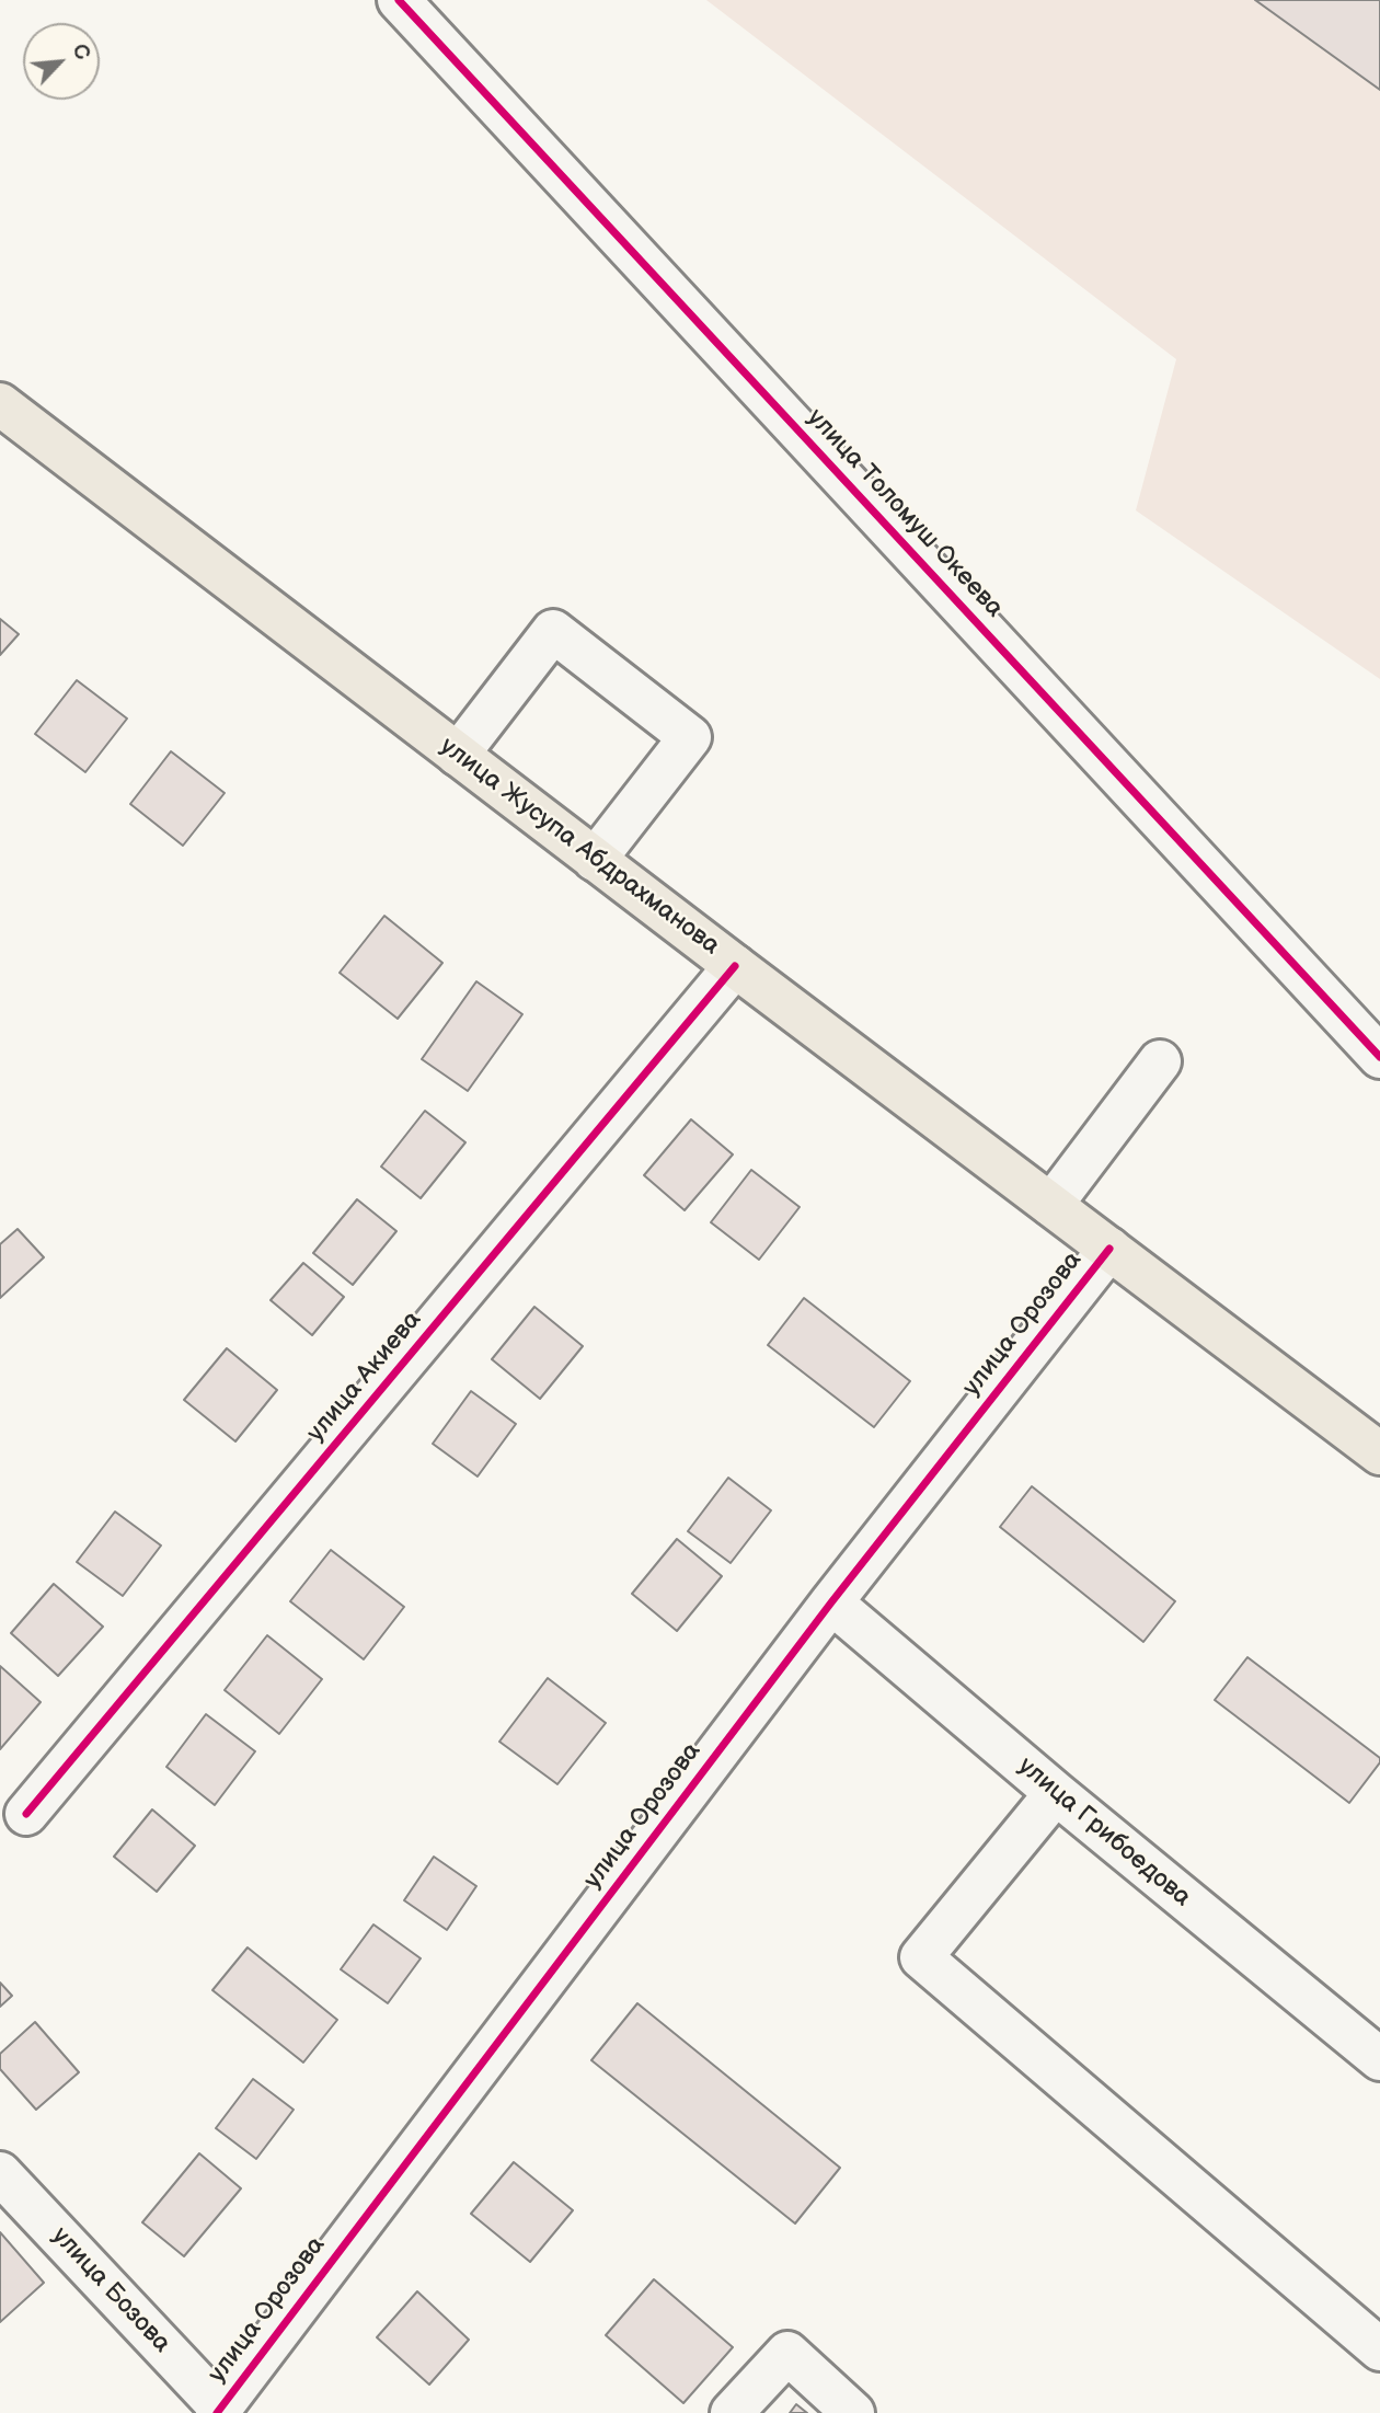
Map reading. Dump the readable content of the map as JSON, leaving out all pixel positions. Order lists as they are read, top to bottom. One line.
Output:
{"streets":{"highway":["улица Жусупа Абдрахманова"],"street":["улица Толомуш Океева","улица Орозова","улица Акиева","улица Грибоедова","улица Бозова"]},"crossings":[["улица Жусупа Абдрахманова","улица Орозова"],["улица Жусупа Абдрахманова","улица Акиева"],["улица Орозова","улица Грибоедова"],["улица Орозова","улица Бозова"]],"north":"top right"}
